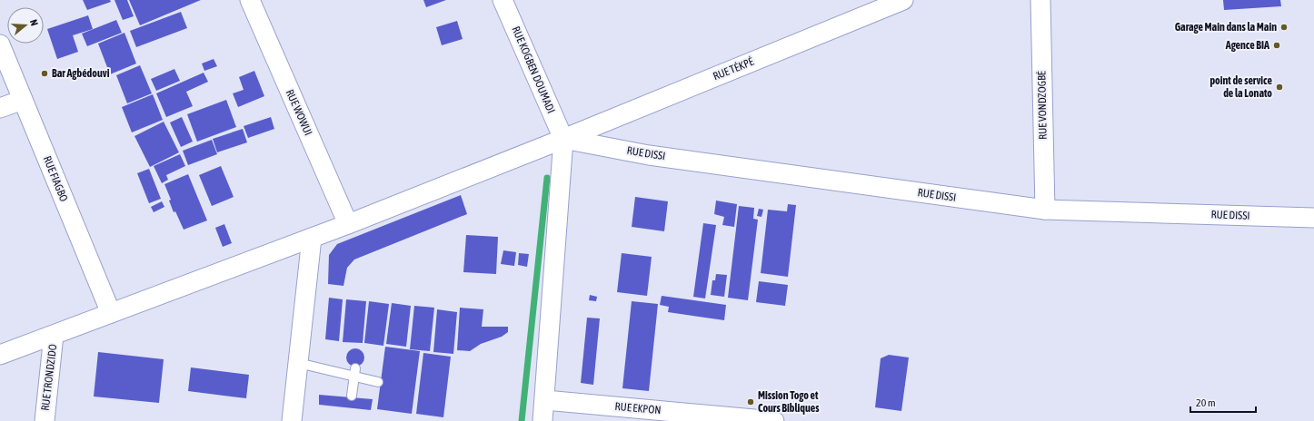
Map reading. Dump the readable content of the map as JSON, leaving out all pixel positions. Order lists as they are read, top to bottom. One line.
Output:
{"streets":{"street":["RUE TÉKPÉ","RUE KOGBEN DOUMADI","RUE VONDZOGBÉ","RUE WOWUI","RUE DISSI","RUE FIAGBO","RUE TRONDZIDO","RUE EKPON"]},"crossings":[["RUE TÉKPÉ","RUE KOGBEN DOUMADI"],["RUE TÉKPÉ","RUE WOWUI"],["RUE TÉKPÉ","RUE DISSI"],["RUE TÉKPÉ","RUE FIAGBO"],["RUE TÉKPÉ","RUE TRONDZIDO"],["RUE KOGBEN DOUMADI","RUE DISSI"],["RUE VONDZOGBÉ","RUE DISSI"]],"places":["Garage Main dans la Main","Agence BIA","Bar Agbédouvi","point de service de la Lonato","Mission Togo et Cours Bibliques"],"scale_bar":"20 m","north":"right"}
